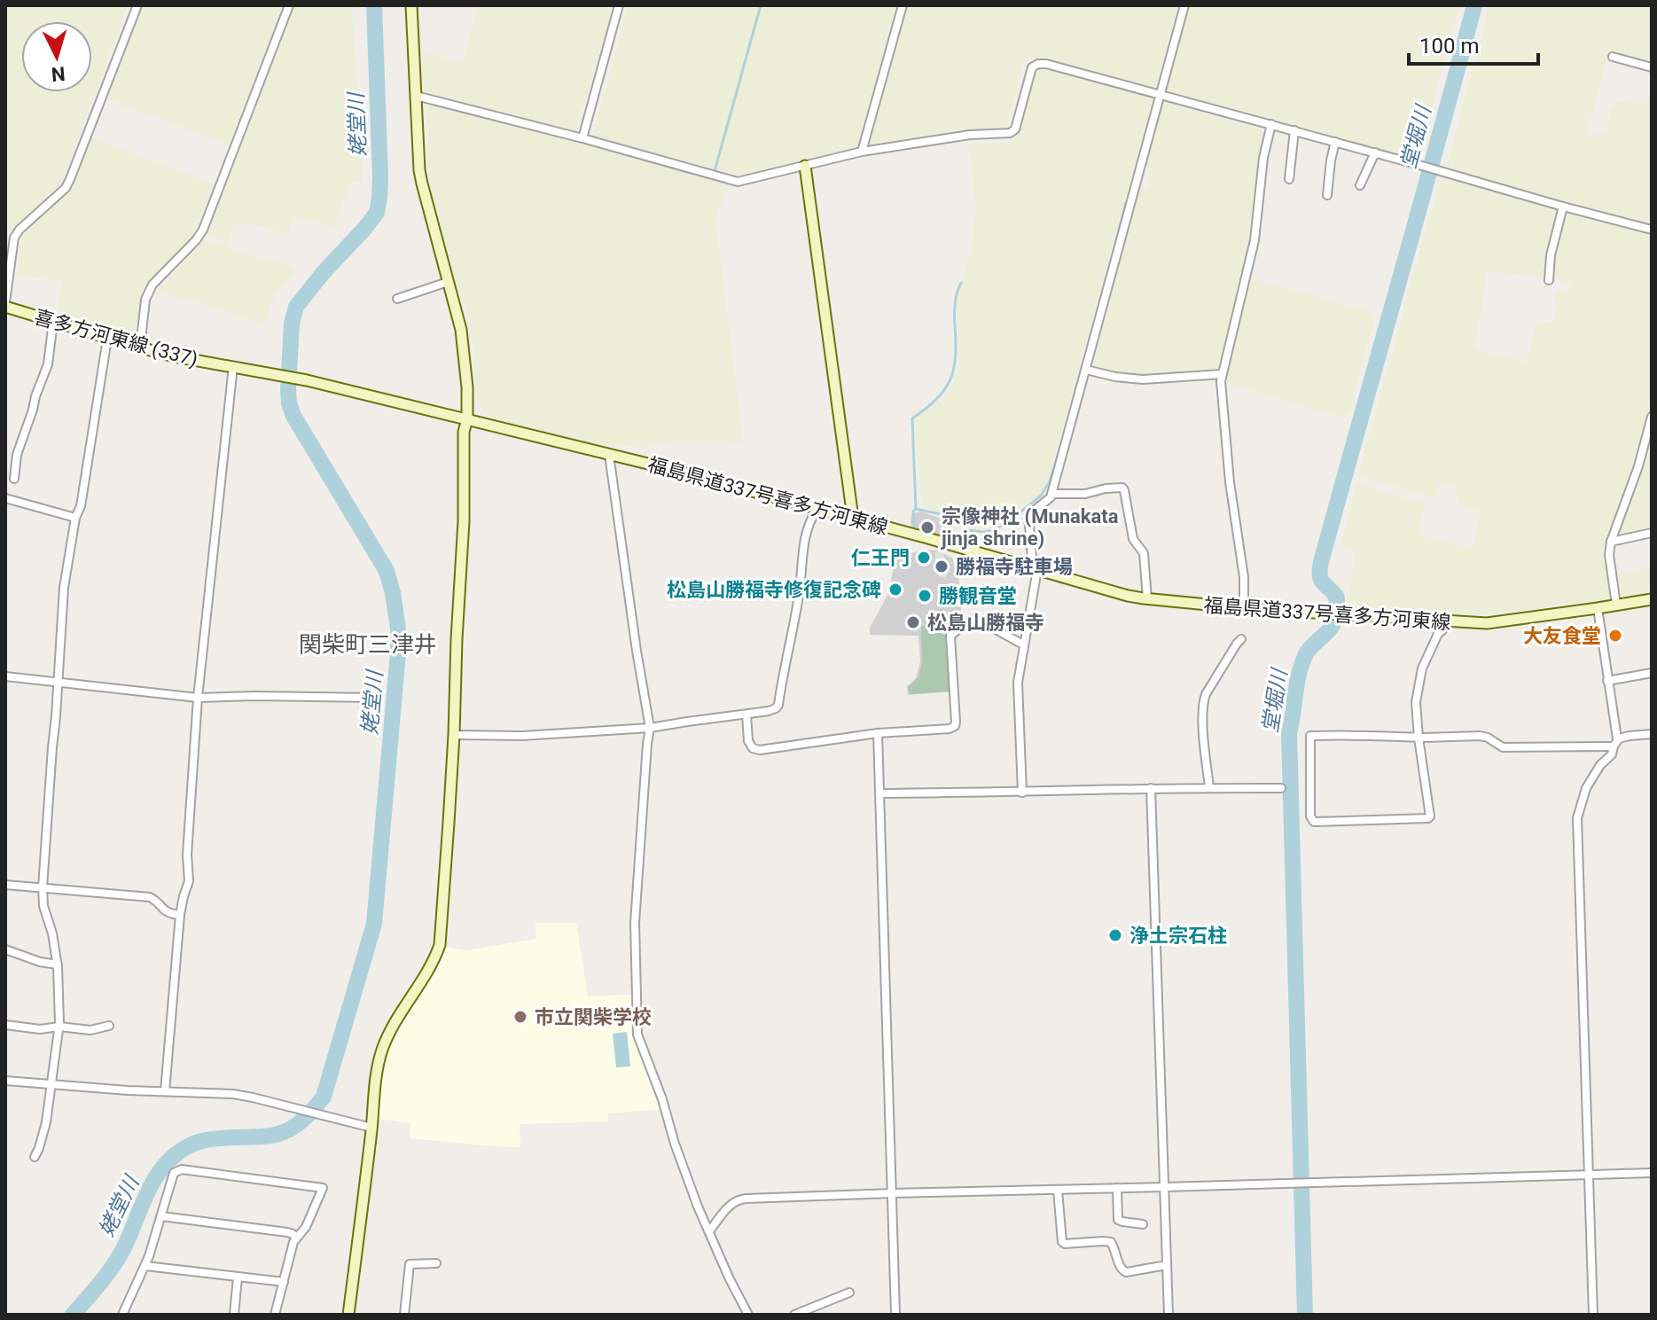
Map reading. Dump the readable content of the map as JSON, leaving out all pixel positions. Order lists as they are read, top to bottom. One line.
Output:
{"streets":{"main road":["喜多方河東線 (337)","福島県道337号喜多方河東線"]},"crossings":[["喜多方河東線 (337)","福島県道337号喜多方河東線"]],"districts":["関柴町三津井"],"water":["姥堂川","堂堀川"],"places":["宗像神社 (Munakata jinja shrine)","仁王門","勝福寺駐車場","松島山勝福寺修復記念碑","勝観音堂","松島山勝福寺","大友食堂","浄土宗石柱","市立関柴学校"],"scale_bar":"100 m","north":"bottom"}
